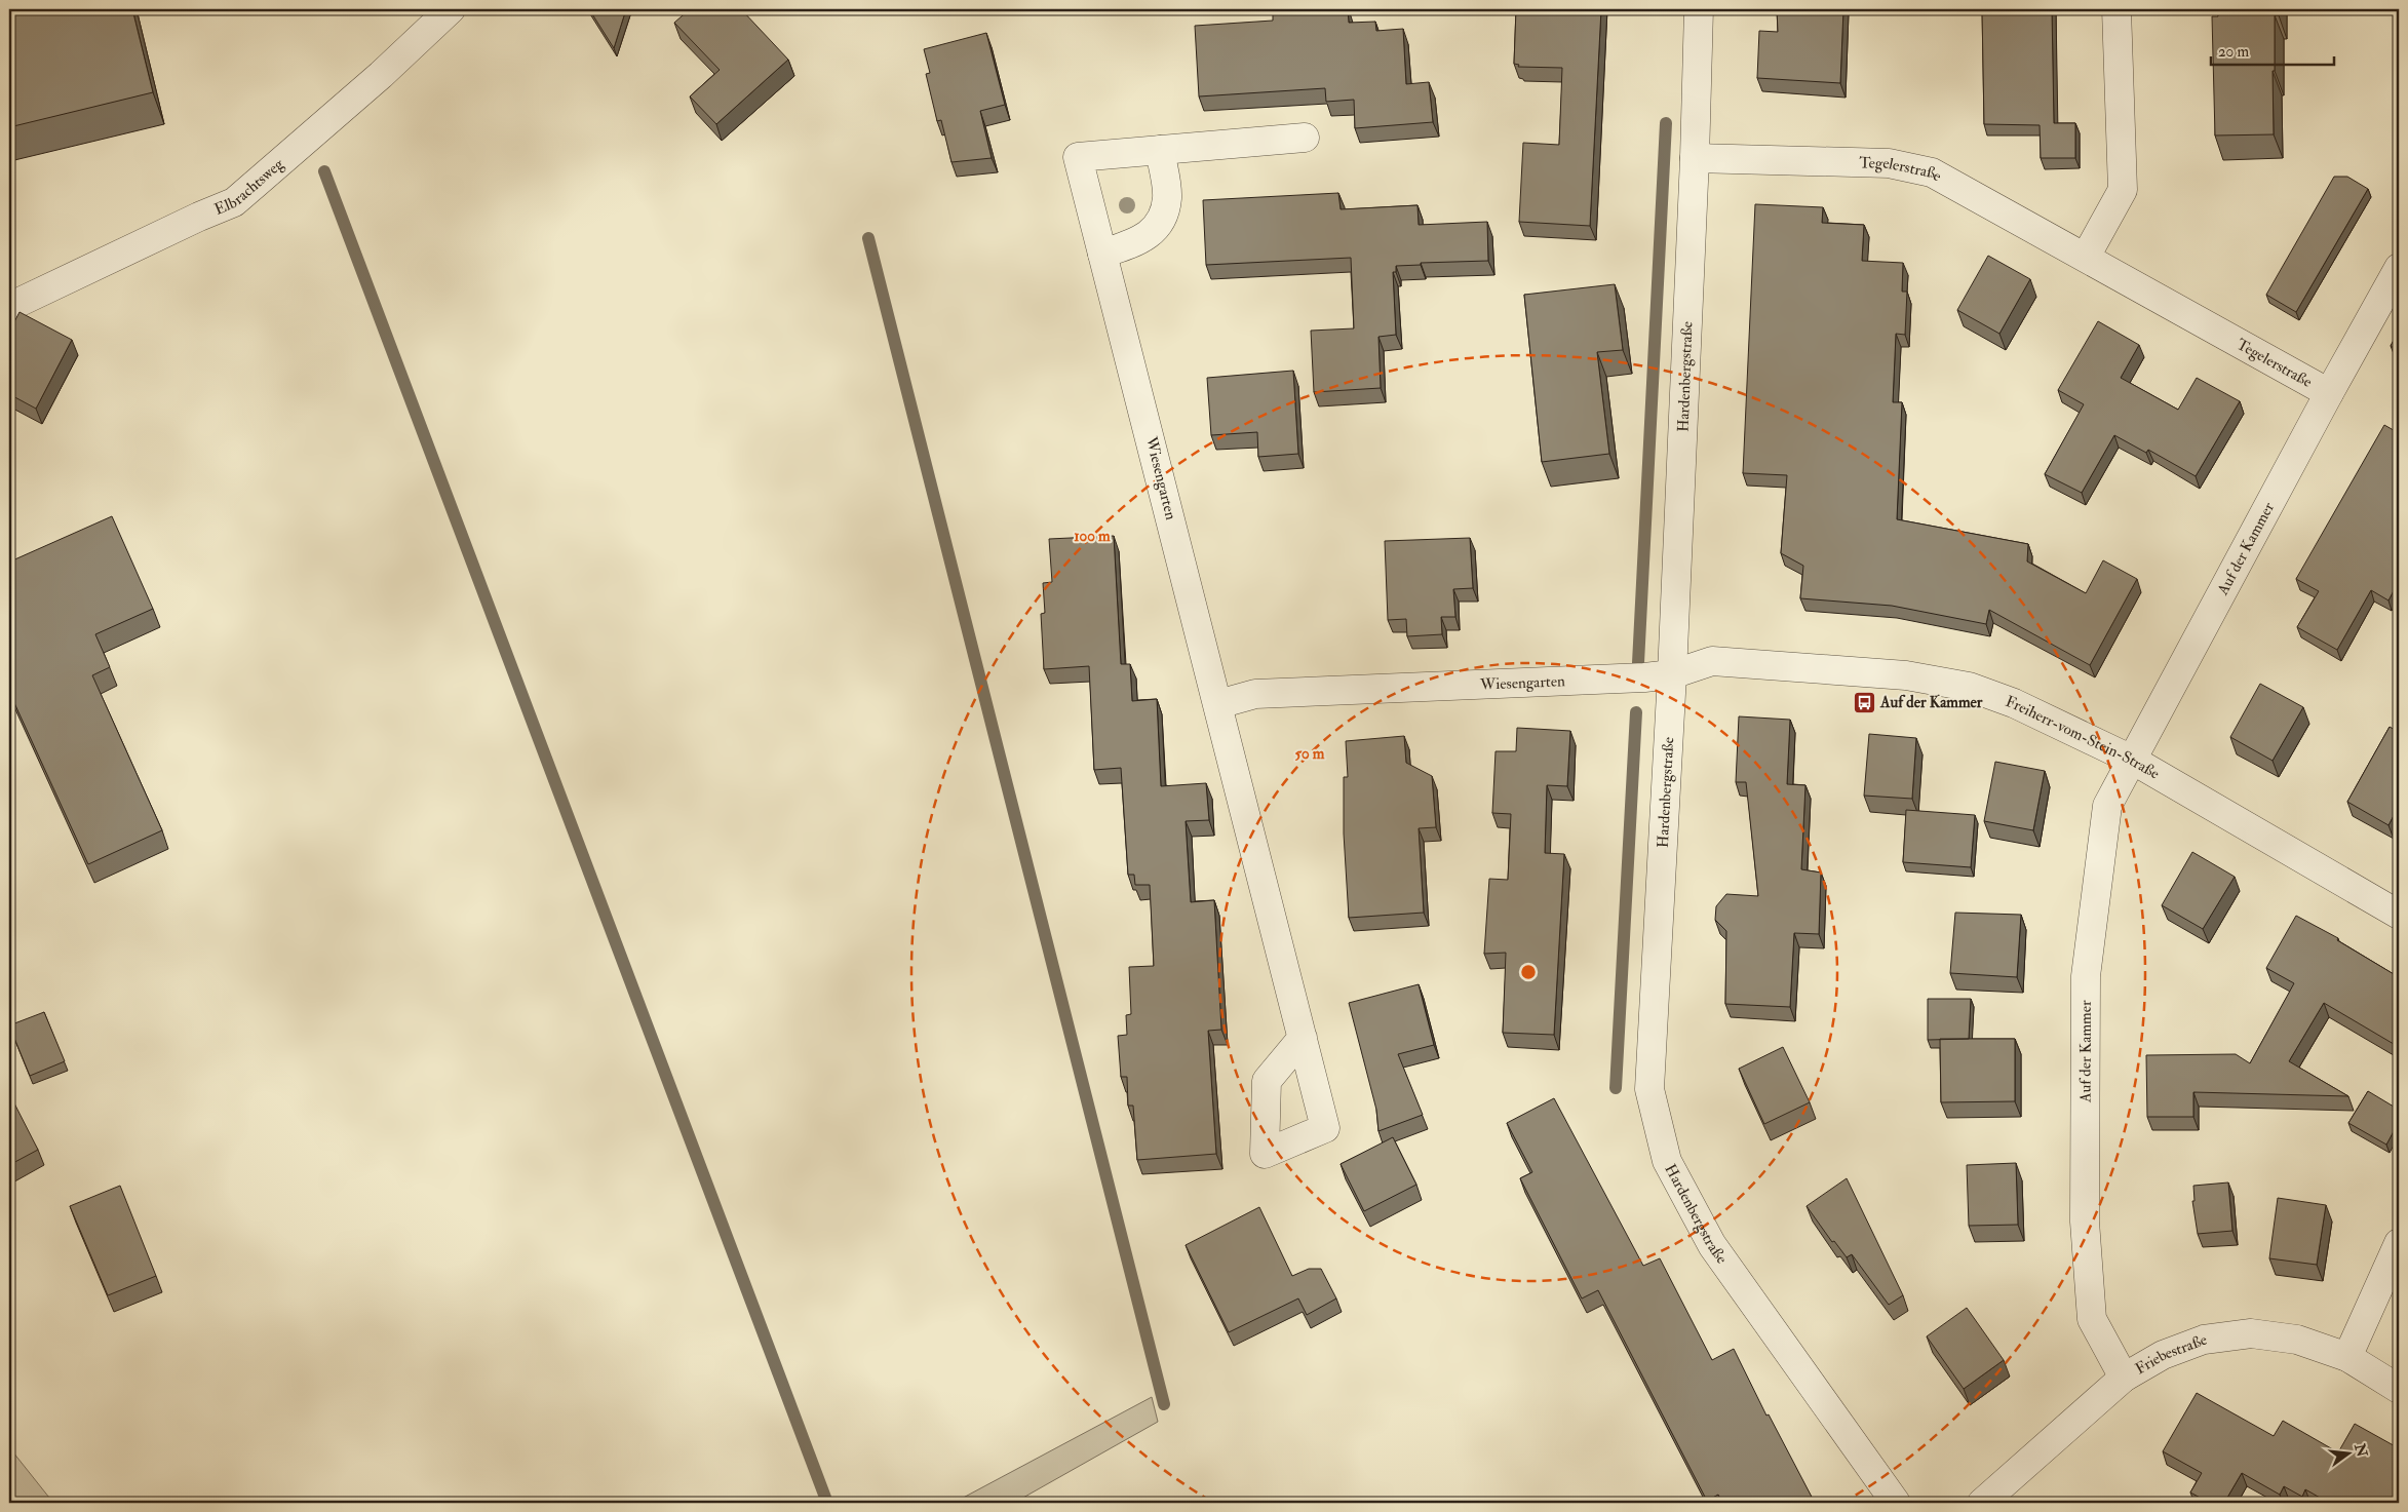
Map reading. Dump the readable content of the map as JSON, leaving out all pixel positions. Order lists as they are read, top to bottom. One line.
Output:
{"streets":{"street":["Tegelerstraße","Elbrachtsweg","Hardenbergstraße","Wiesengarten","Auf der Kammer","Freiherr-vom-Stein-Straße","Friebestraße"]},"crossings":[["Tegelerstraße","Hardenbergstraße"],["Tegelerstraße","Auf der Kammer"],["Hardenbergstraße","Wiesengarten"],["Hardenbergstraße","Freiherr-vom-Stein-Straße"],["Wiesengarten","Freiherr-vom-Stein-Straße"],["Auf der Kammer","Freiherr-vom-Stein-Straße"],["Auf der Kammer","Friebestraße"]],"places":{"bus stop":["Auf der Kammer"]},"scale_bar":"20 m","north":"right","rings":["100 m","50 m"]}
